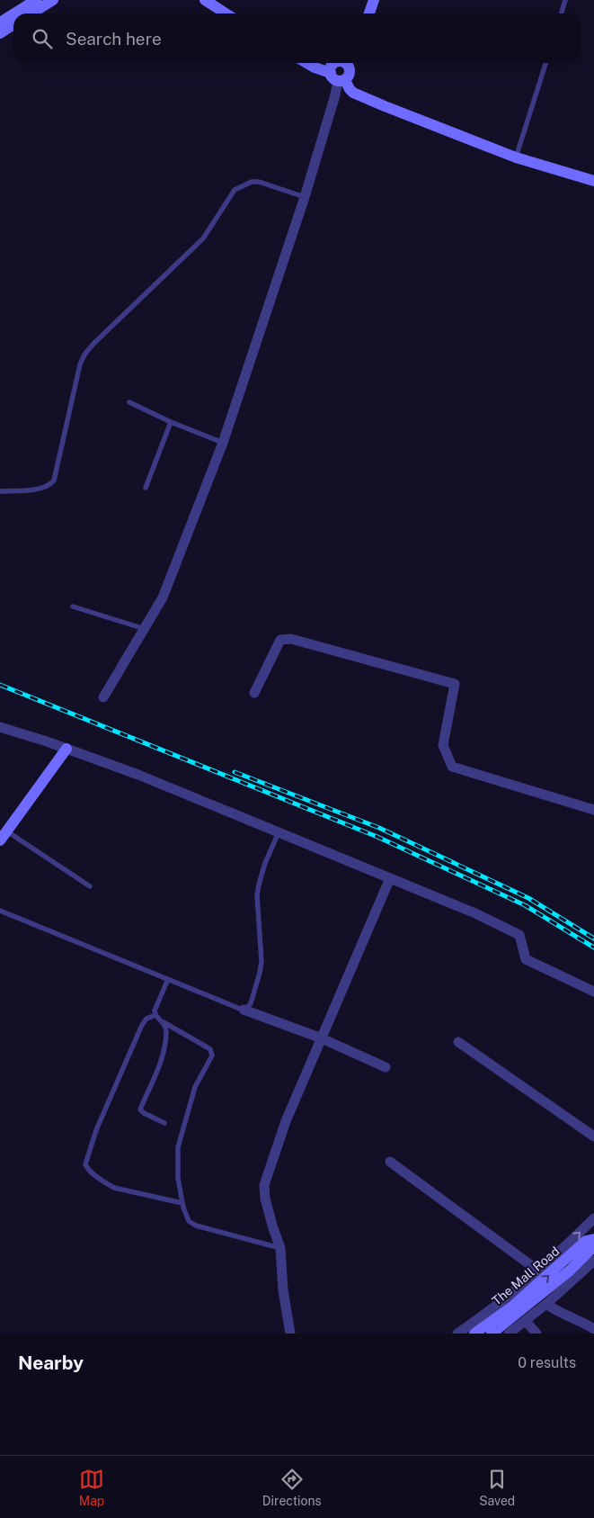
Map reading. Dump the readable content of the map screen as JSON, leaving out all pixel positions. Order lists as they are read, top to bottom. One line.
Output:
{"streets":{"street":["The Mall Road"]},"page":{"search":"Search here","heading":["Nearby","0 results"],"nav":["Map","Directions","Saved"]}}
